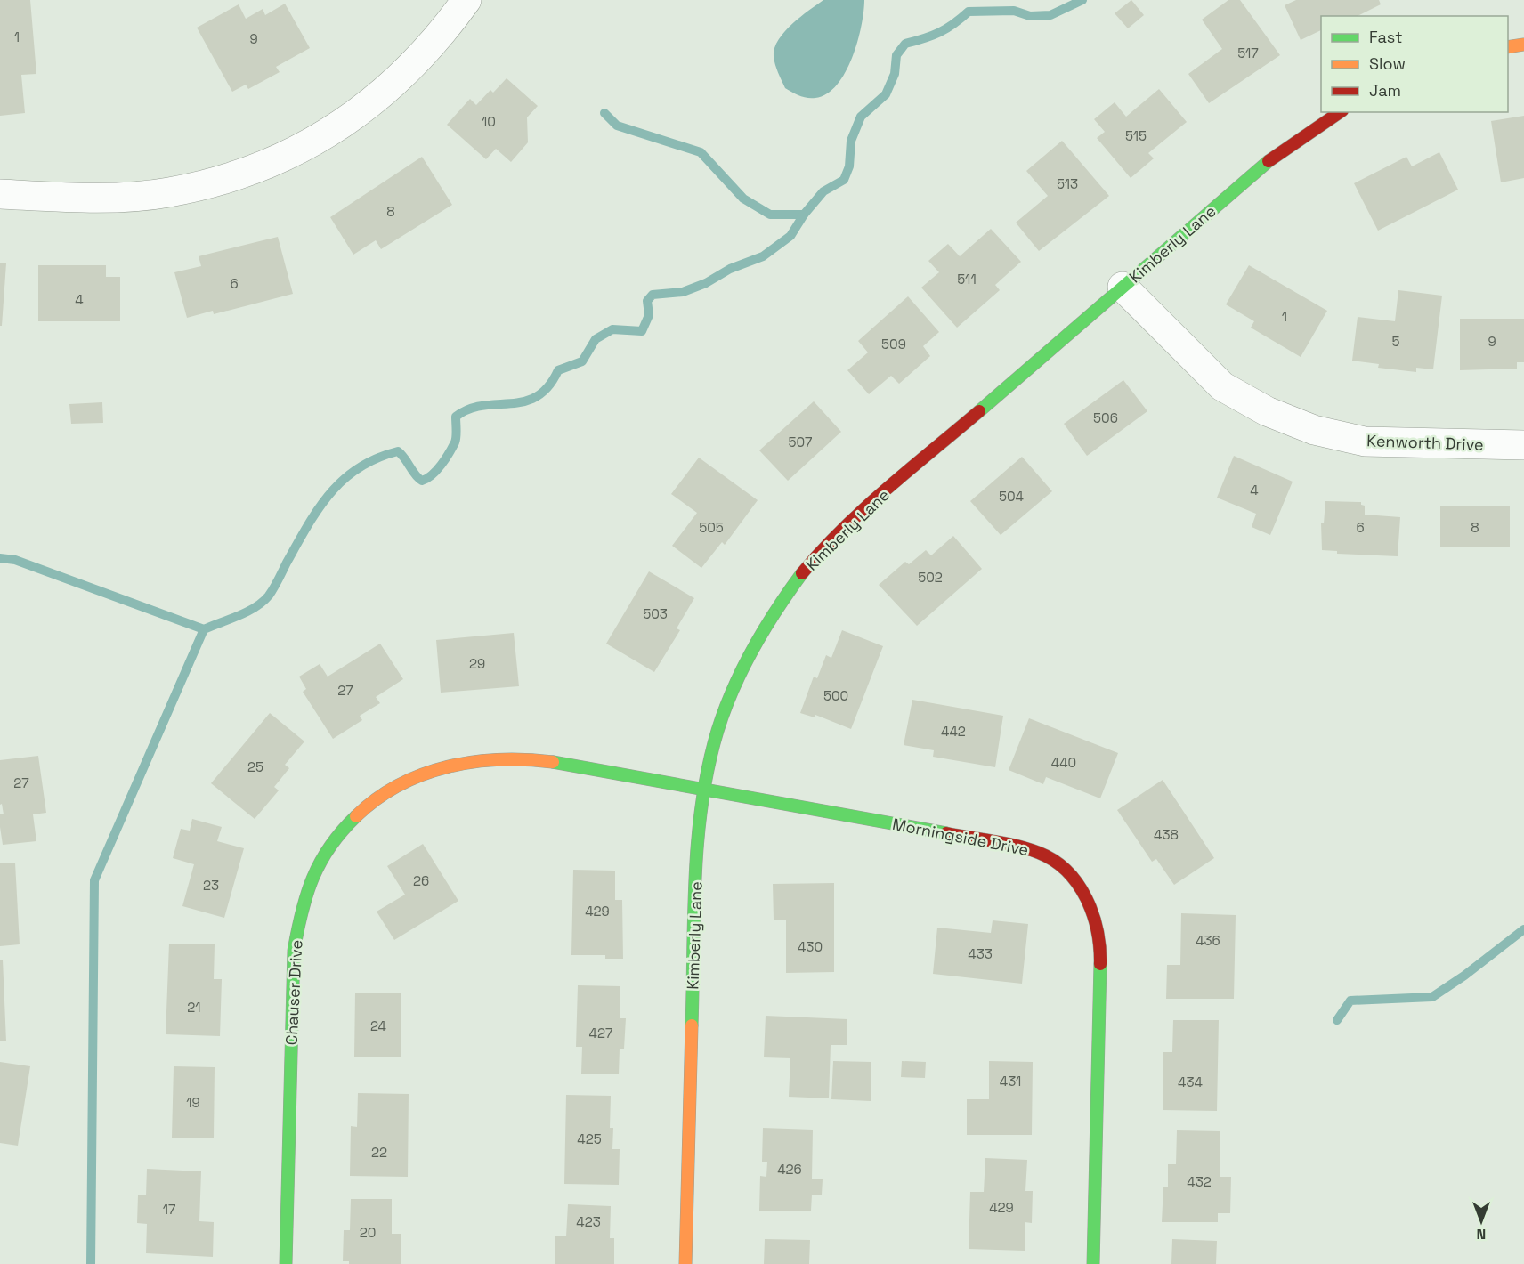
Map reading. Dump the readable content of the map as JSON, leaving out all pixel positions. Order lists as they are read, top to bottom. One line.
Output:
{"streets":{"street":["Kimberly Lane","Kenworth Drive","Morningside Drive","Chauser Drive"]},"crossings":[["Kimberly Lane","Kenworth Drive"],["Kimberly Lane","Morningside Drive"],["Kimberly Lane","Chauser Drive"],["Morningside Drive","Chauser Drive"]],"house_numbers":["1","9","517","10","515","513","8","511","6","4","1","5","9","509","506","507","4","504","505","6","8","502","503","29","27","500","442","440","25","27","438","26","23","429","436","430","433","21","24","427","431","434","19","425","22","426","432","429","17","423","20"],"legend":["Fast","Slow","Jam"],"north":"bottom"}
